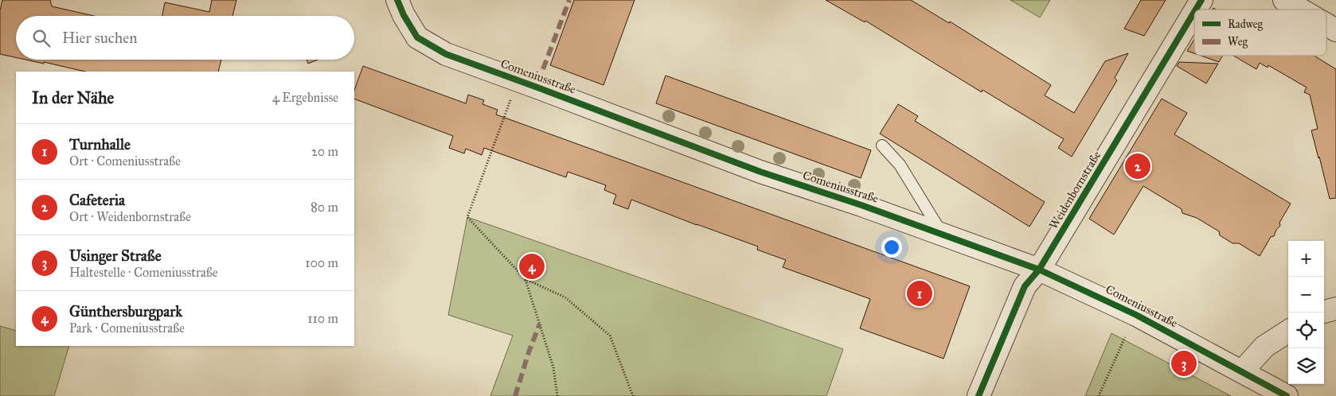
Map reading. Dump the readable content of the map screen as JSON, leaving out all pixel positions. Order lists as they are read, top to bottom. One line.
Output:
{"streets":{"street":["Comeniusstraße","Weidenbornstraße"]},"crossings":[["Comeniusstraße","Weidenbornstraße"]],"legend":["Radweg","Weg"],"page":{"search":"Hier suchen","heading":["In der Nähe","4 Ergebnisse"],"list":[{"mark":"1","name":"Turnhalle","note":"Ort · Comeniusstraße","value":"20 m"},{"mark":"2","name":"Cafeteria","note":"Ort · Weidenbornstraße","value":"80 m"},{"mark":"3","name":"Usinger Straße","note":"Haltestelle · Comeniusstraße","value":"100 m"},{"mark":"4","name":"Günthersburgpark","note":"Park · Comeniusstraße","value":"110 m"}],"pins":["2","4","1","3"],"map_buttons":["+","−"]}}
